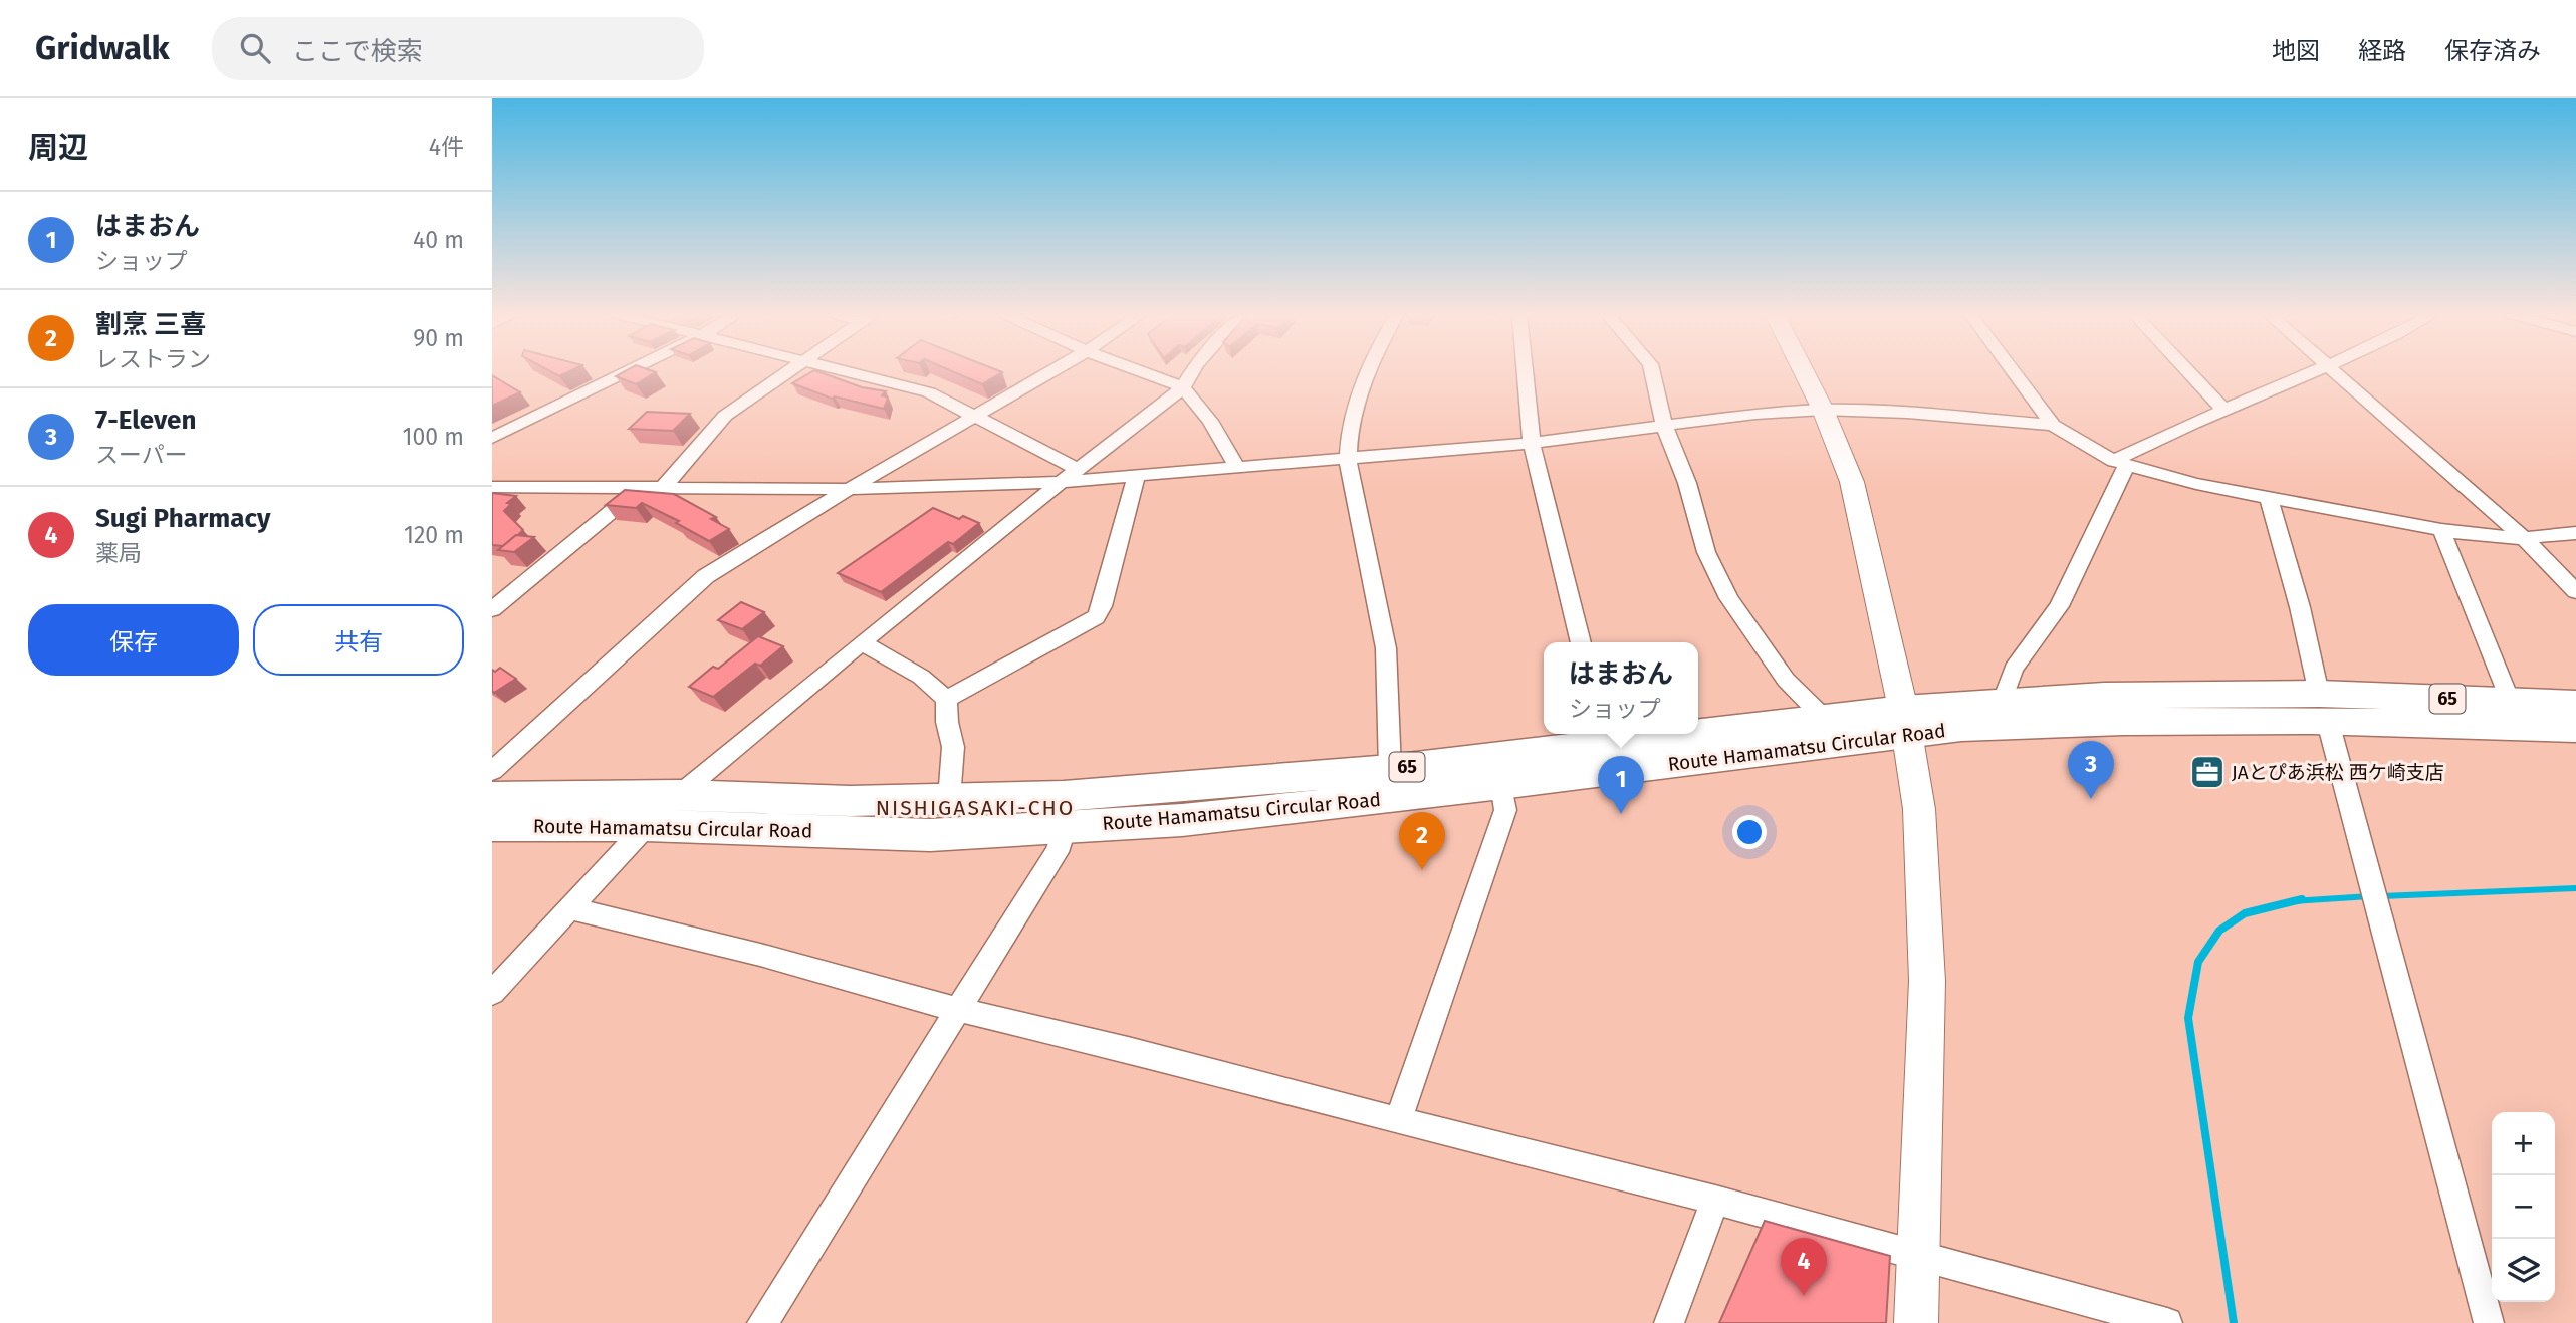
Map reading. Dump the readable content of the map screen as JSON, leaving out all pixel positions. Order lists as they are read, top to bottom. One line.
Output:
{"streets":{"main road":["65","Route Hamamatsu Circular Road"]},"districts":["NISHIGASAKI-CHO"],"places":{"office":["JAとぴあ浜松 西ケ崎支店"]},"page":{"header":"Gridwalk","search":"ここで検索","nav":["地図","経路","保存済み"],"heading":["周辺","4件"],"list":[{"mark":"1","name":"はまおん","note":"ショップ","value":"40 m"},{"mark":"2","name":"割烹 三喜","note":"レストラン","value":"90 m"},{"mark":"3","name":"7-Eleven","note":"スーパー","value":"100 m"},{"mark":"4","name":"Sugi Pharmacy","note":"薬局","value":"120 m"}],"buttons":["保存","共有"],"popup":["はまおん","ショップ"],"pins":["3","1","2","4"],"map_buttons":["+","−"]}}
